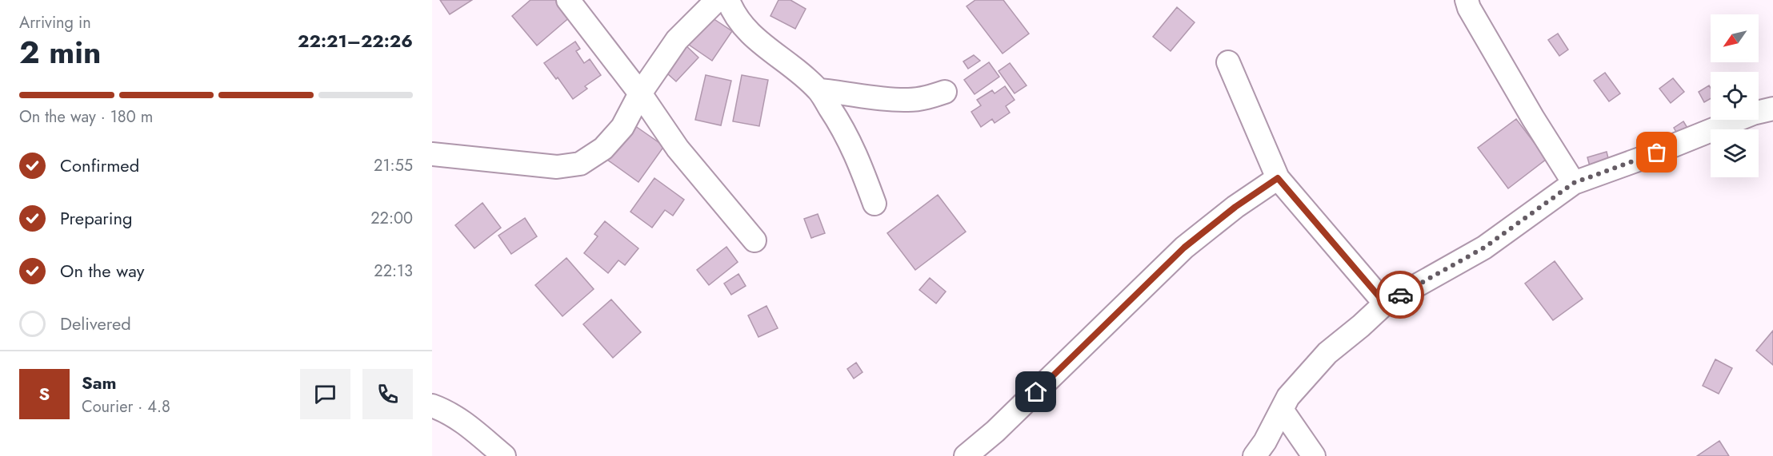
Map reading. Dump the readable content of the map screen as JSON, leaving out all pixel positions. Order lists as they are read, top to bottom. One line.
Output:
{"north":"bottom left","page":{"heading":["2 min","Arriving in","22:21–22:26"],"panel":["Sam","Courier · 4.8"],"bar":"On the way · 180 m","list":[["Confirmed","21:55"],["Preparing","22:00"],["On the way","22:13"],"Delivered"],"round":"S"}}
